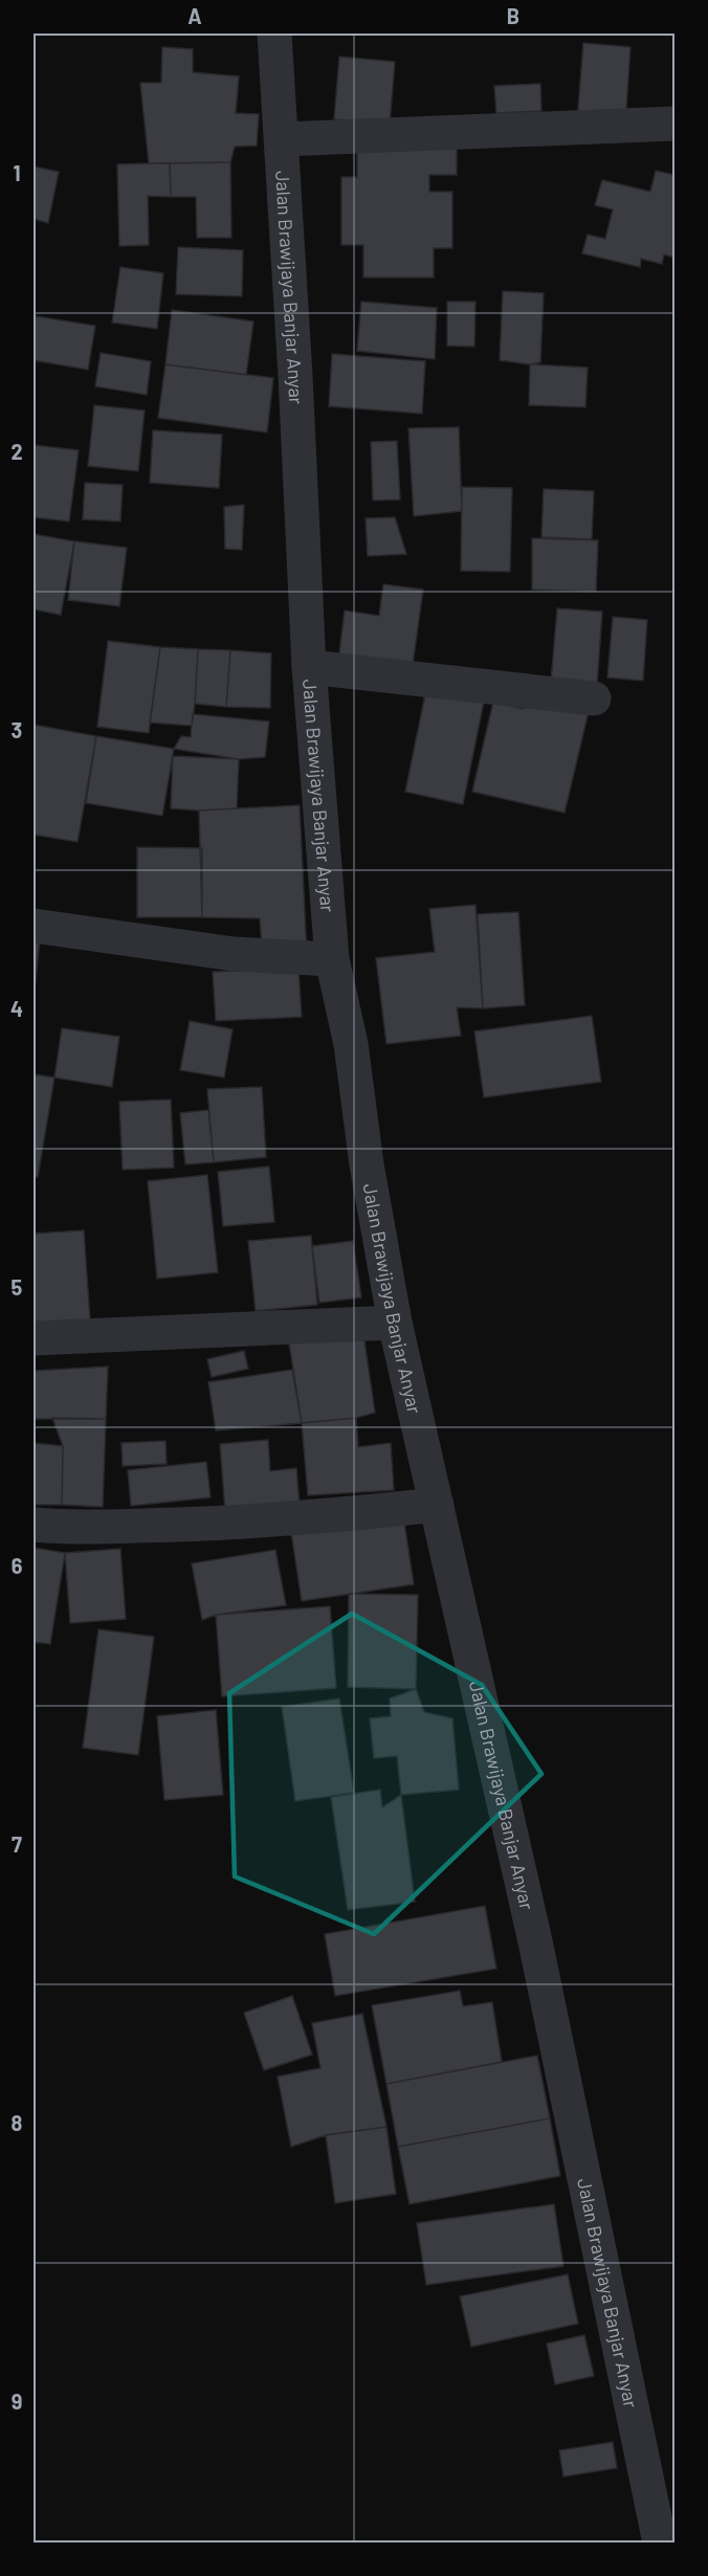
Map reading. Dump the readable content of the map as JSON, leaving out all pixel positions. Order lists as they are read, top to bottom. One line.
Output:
{"streets":{"street":["Jalan Brawijaya Banjar Anyar"]},"grid":{"columns":["A","B"],"rows":["1","2","3","4","5","6","7","8","9"]}}
